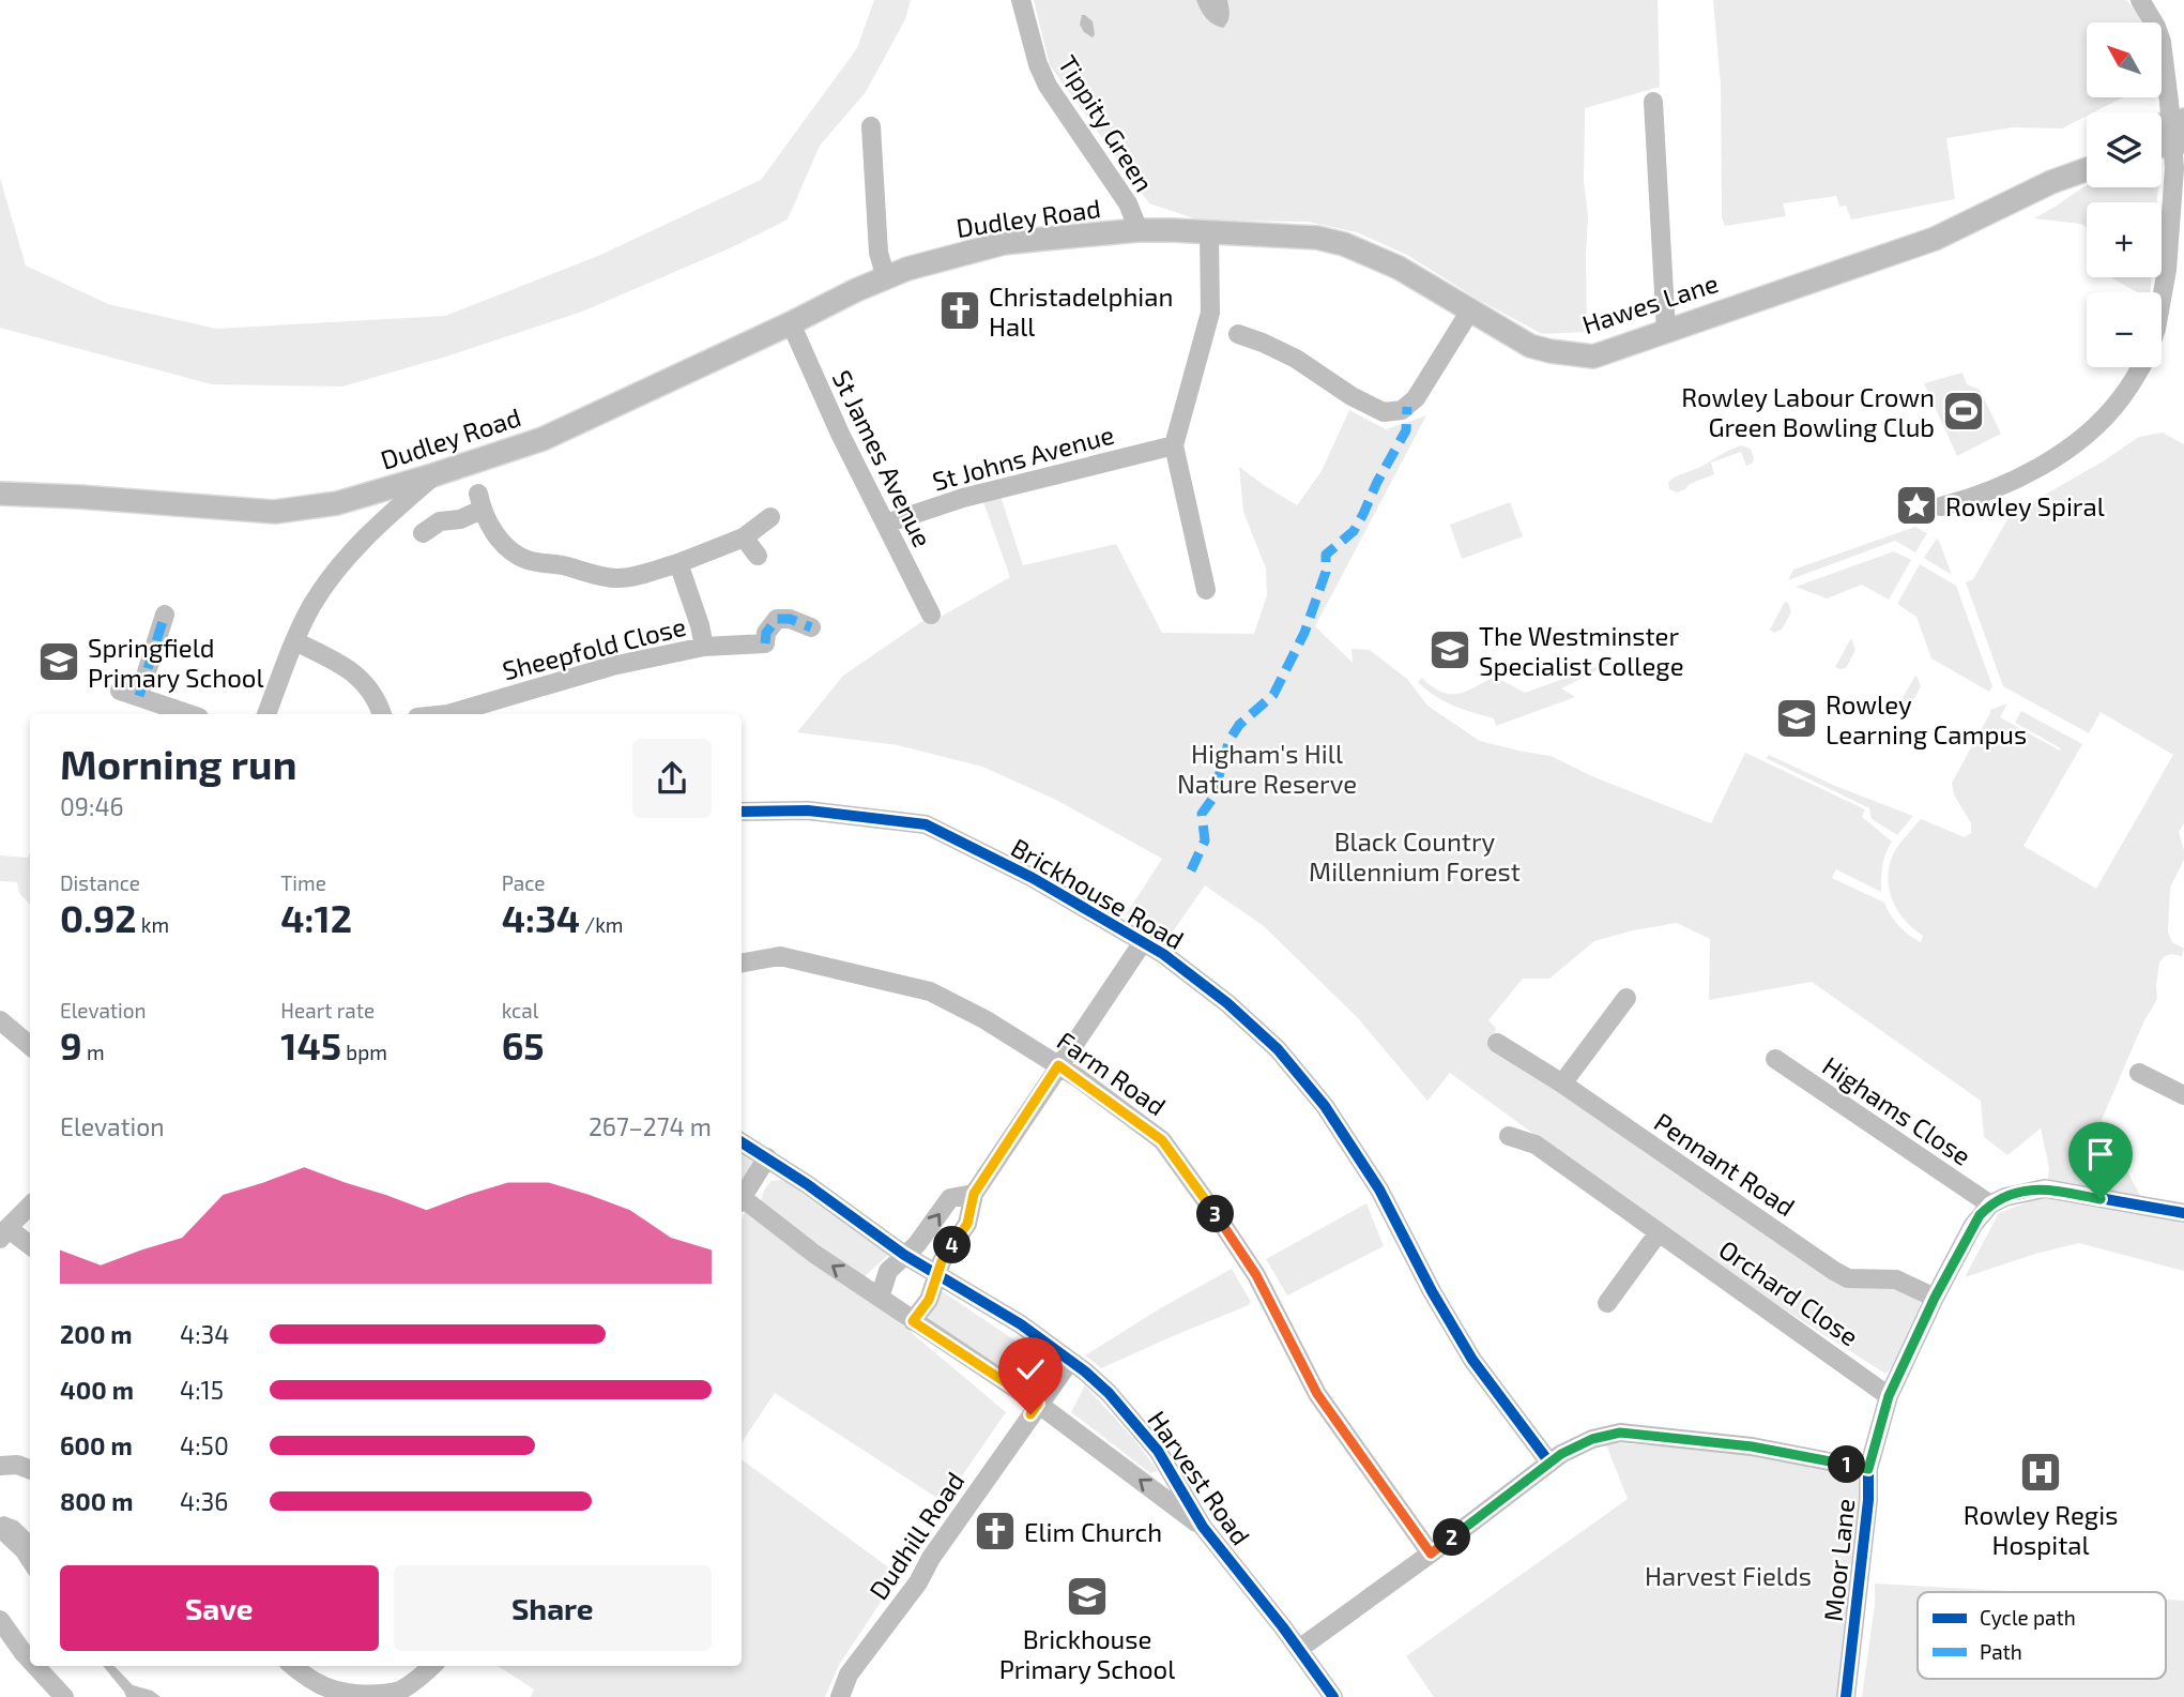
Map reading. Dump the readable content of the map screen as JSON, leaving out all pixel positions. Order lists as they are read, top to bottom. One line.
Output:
{"streets":{"main road":["Dudley Road","Hawes Lane"],"street":["Tippity Green","St Johns Avenue","St James Avenue","Sheepfold Close","Brickhouse Road","Farm Road","Highams Close","Pennant Road","Orchard Close","Harvest Road","Dudhill Road","Moor Lane"]},"crossings":[["Tippity Green","Dudley Road"],["Tippity Green","Hawes Lane"],["Dudley Road","Hawes Lane"],["Dudley Road","St James Avenue"],["St Johns Avenue","St James Avenue"],["Highams Close","Moor Lane"],["Pennant Road","Moor Lane"],["Orchard Close","Moor Lane"],["Harvest Road","Dudhill Road"]],"parks":["Higham's Hill Nature Reserve","Black Country Millennium Forest","Harvest Fields"],"places":{"church":["Christadelphian Hall","Elim Church"],"sports":["Rowley Labour Crown Green Bowling Club"],"place":["Rowley Spiral"],"school or university":["The Westminster Specialist College","Springfield Primary School","Rowley Learning Campus","Brickhouse Primary School"],"hospital":["Rowley Regis Hospital"]},"legend":["Cycle path","Path"],"north":"top left","page":{"map_buttons":["+","−"],"heading":["Morning run","09:46"],"stats":[["Distance","0.92 km"],["Time","4:12"],["Pace","4:34 /km"],["Elevation","9 m"],["Heart rate","145 bpm"],["kcal","65"]],"chart":["Elevation","267–274 m"],"pins":["3","4","1","2"],"list":[{"name":"200 m","note":"4:34"},{"name":"400 m","note":"4:15"},{"name":"600 m","note":"4:50"},{"name":"800 m","note":"4:36"}],"buttons":["Save","Share"]}}
